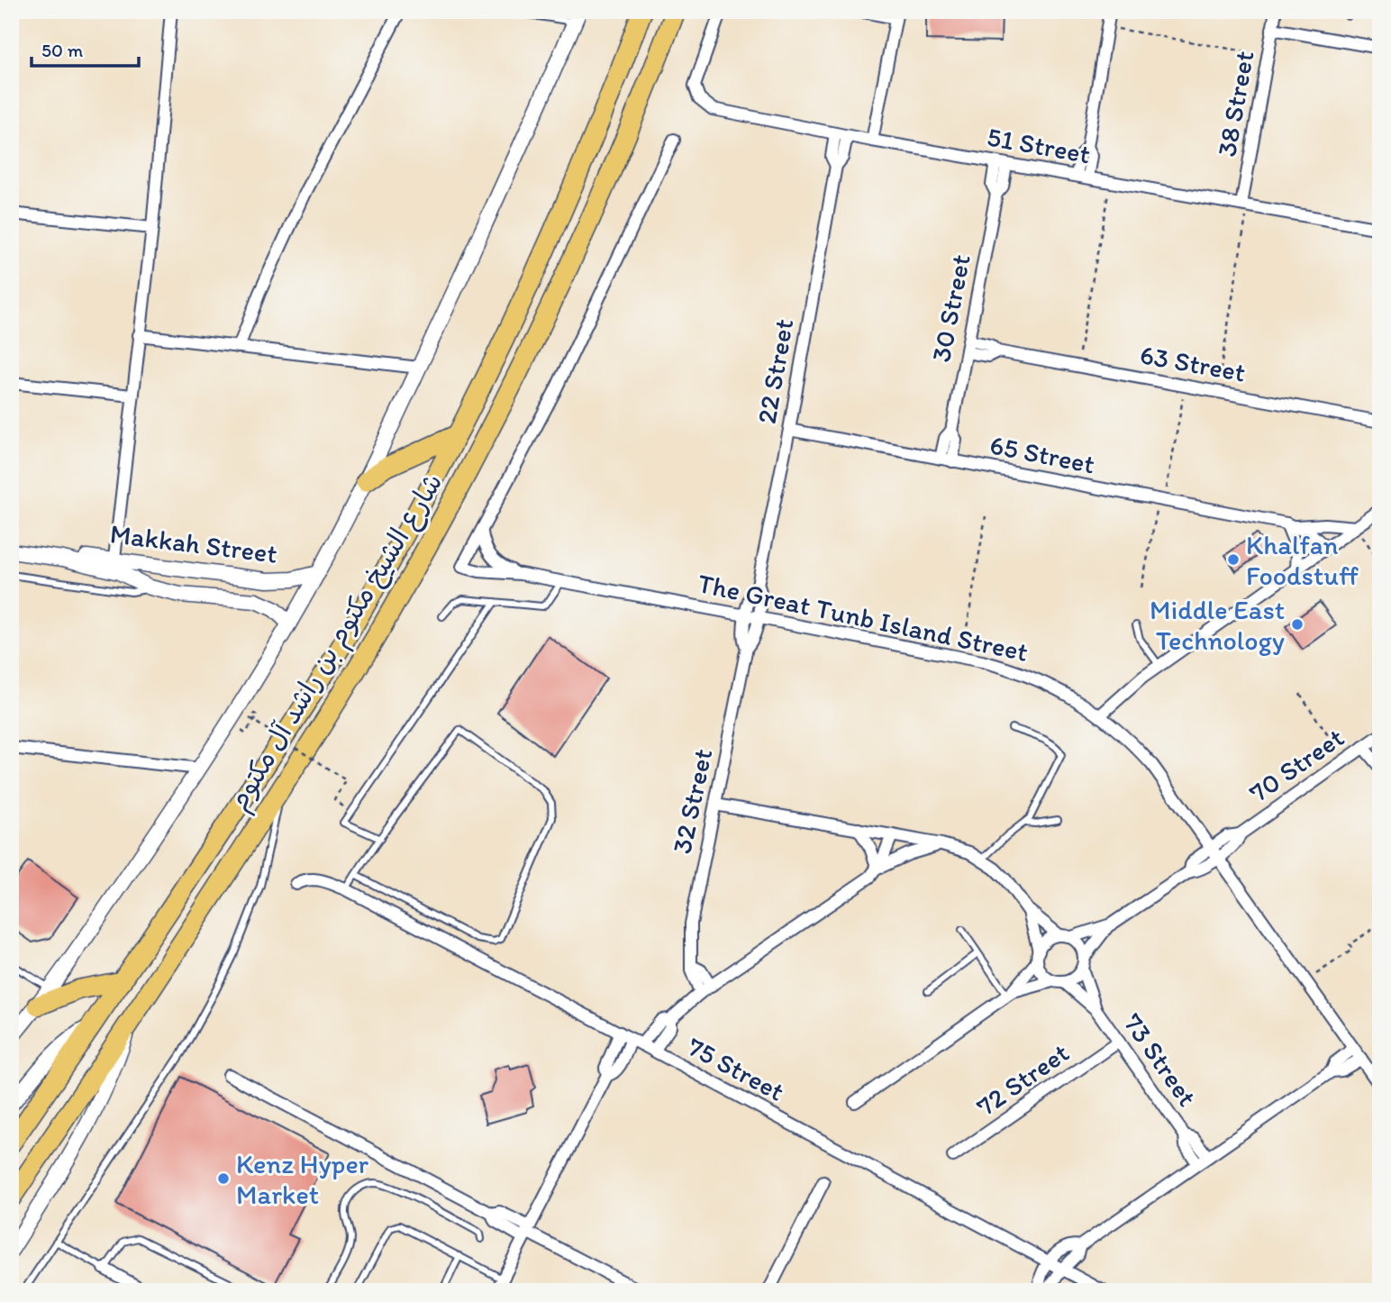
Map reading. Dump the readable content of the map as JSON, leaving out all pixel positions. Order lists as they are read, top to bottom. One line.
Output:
{"streets":{"main road":["شارع الشيخ مكتوم بن راشد آل مكتوم"],"street":["38 Street","51 Street","30 Street","63 Street","22 Street","65 Street","Makkah Street","The Great Tunb Island Street","70 Street","32 Street","73 Street","75 Street","72 Street"]},"crossings":[["38 Street","51 Street"],["51 Street","30 Street"],["51 Street","22 Street"],["30 Street","63 Street"],["30 Street","65 Street"],["22 Street","65 Street"],["22 Street","The Great Tunb Island Street"],["22 Street","32 Street"],["The Great Tunb Island Street","70 Street"],["The Great Tunb Island Street","32 Street"],["70 Street","73 Street"],["73 Street","72 Street"]],"places":["Khalfan Foodstuff","Middle East Technology","Kenz Hyper Market"],"scale_bar":"50 m"}
